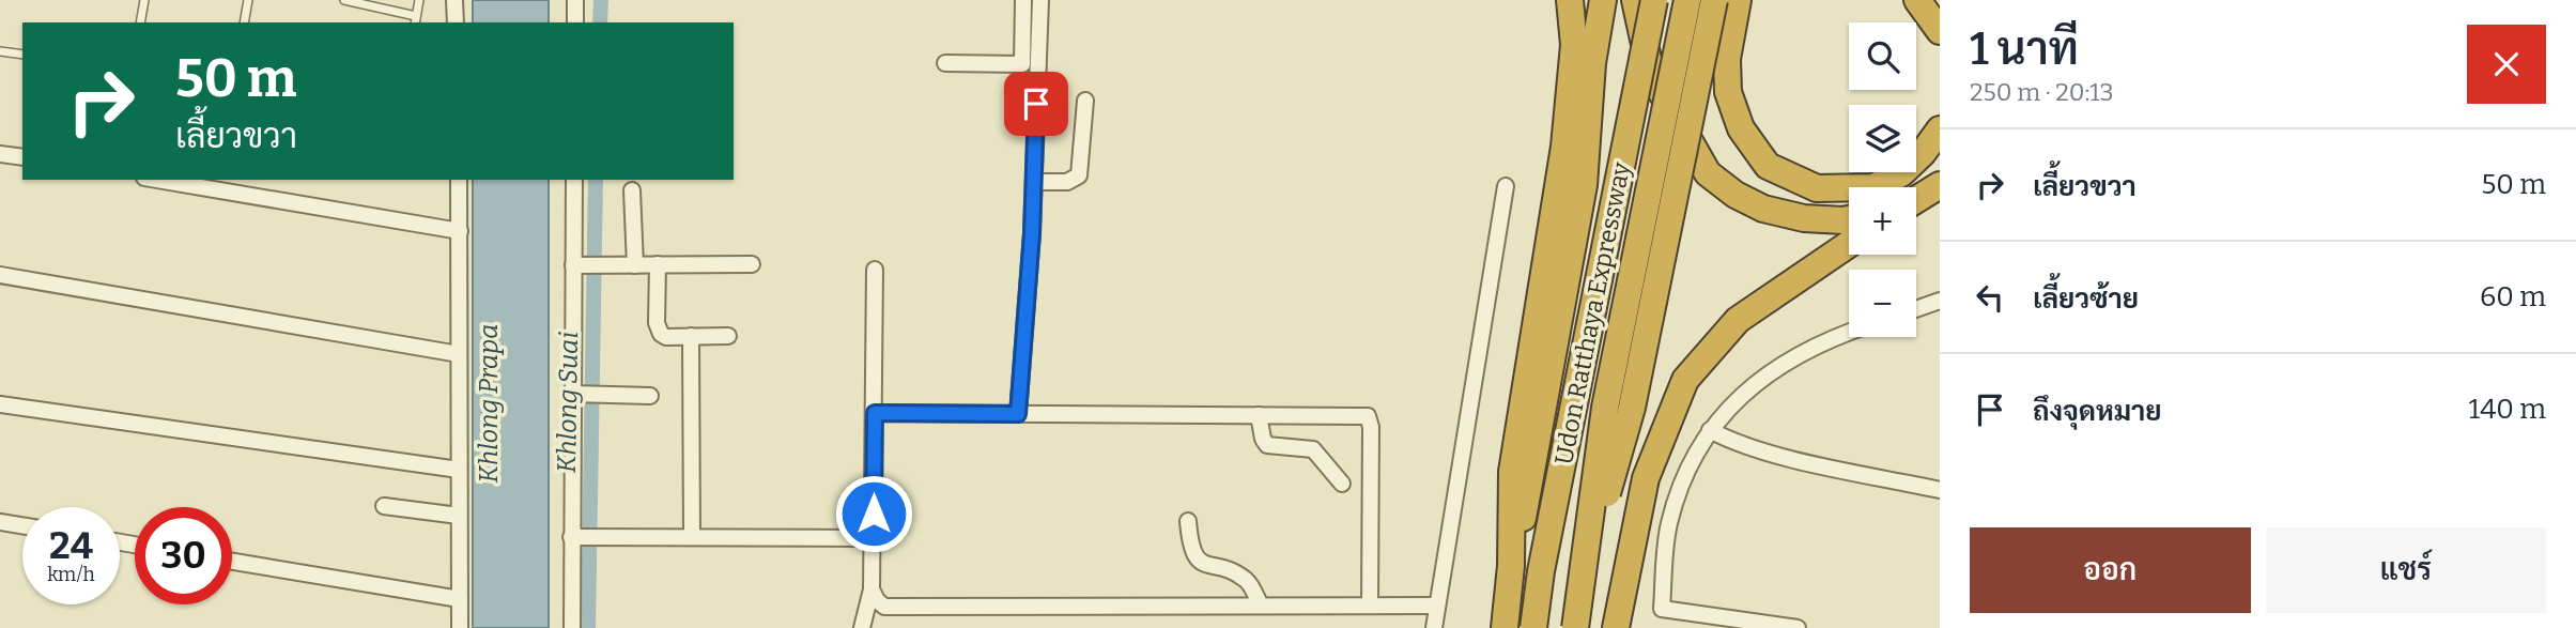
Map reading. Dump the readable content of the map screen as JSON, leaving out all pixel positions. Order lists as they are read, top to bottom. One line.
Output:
{"streets":{"highway":["Udon Ratthaya Expressway"]},"water":["Khlong Suai","Khlong Prapa"],"page":{"heading":["1 นาที","250 m · 20:13"],"map_buttons":["+","−"],"turn":["50 m","เลี้ยวขวา"],"list":[{"name":"เลี้ยวขวา","value":"50 m"},{"name":"เลี้ยวซ้าย","value":"60 m"},{"name":"ถึงจุดหมาย","value":"140 m"}],"speed":"24 km/h","limit":"30","buttons":["ออก","แชร์"]}}
